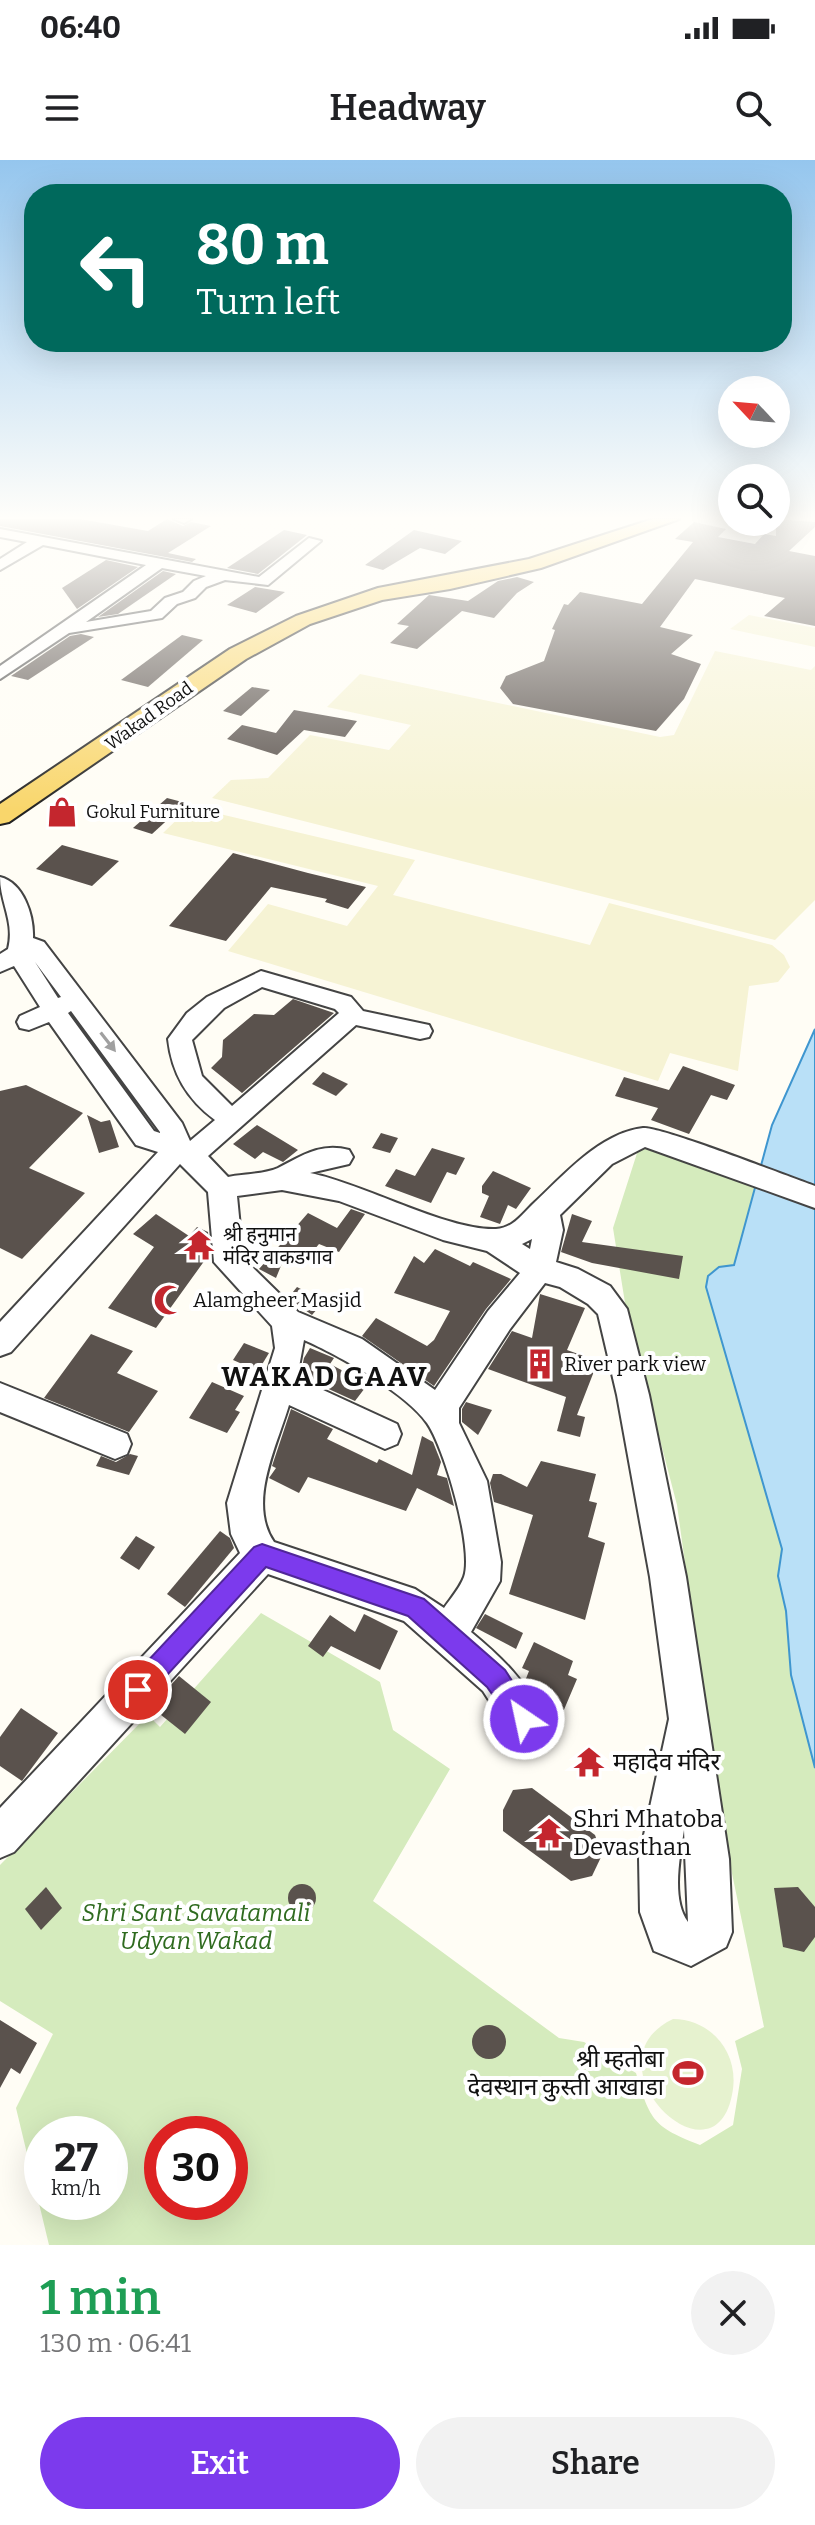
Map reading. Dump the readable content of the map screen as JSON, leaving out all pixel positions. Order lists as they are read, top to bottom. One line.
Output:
{"streets":{"main road":["Wakad Road"]},"districts":["WAKAD GAAV"],"parks":["Shri Sant Savatamali Udyan Wakad"],"places":{"shop":["Gokul Furniture"],"temple":["श्री हनुमान मंदिर वाकडगाव","महादेव मंदिर","Shri Mhatoba Devasthan"],"mosque":["Alamgheer Masjid"],"building":["River park view"],"sports":["श्री म्हतोबा देवस्थान कुस्ती आखाडा"]},"north":"top left","page":{"status":"06:40","header":"Headway","turn":["80 m","Turn left"],"speed":"27 km/h","limit":"30","heading":["1 min","130 m · 06:41"],"buttons":["Exit","Share"]}}
